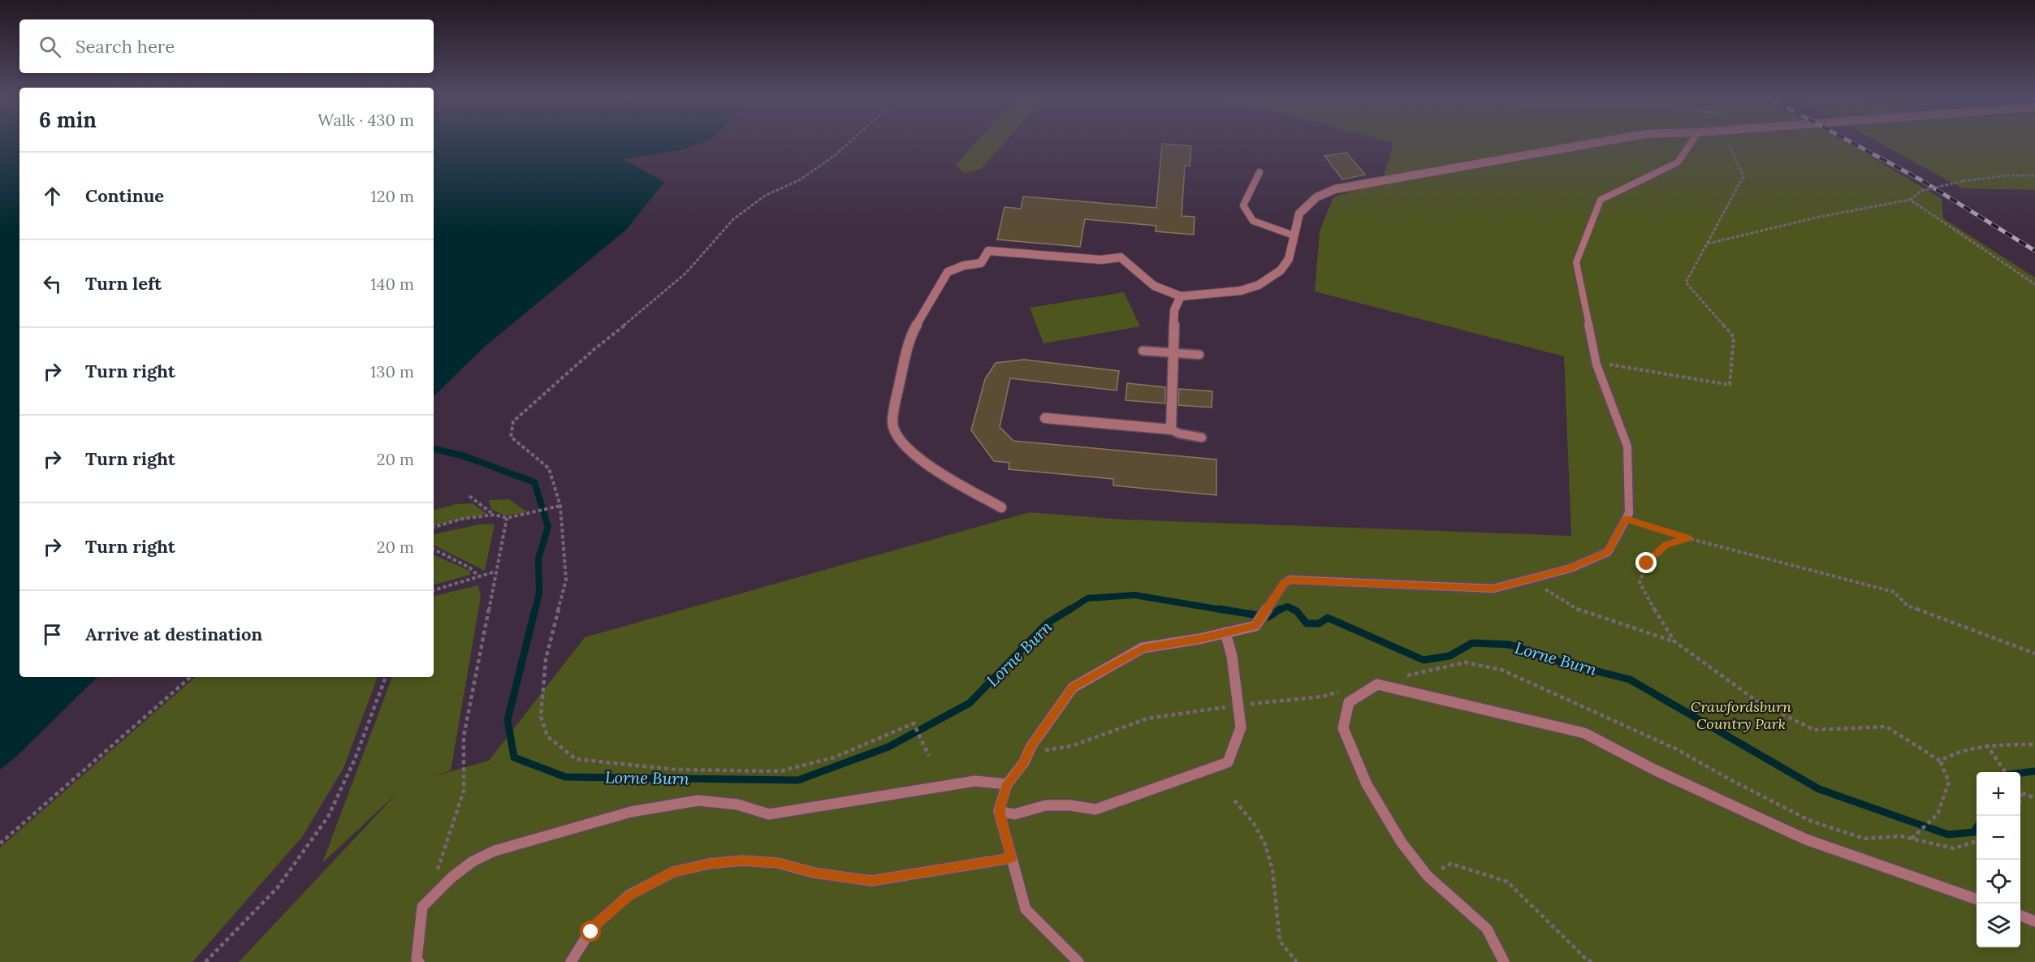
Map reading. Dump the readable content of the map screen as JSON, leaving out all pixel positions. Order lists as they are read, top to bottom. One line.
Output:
{"water":["Lorne Burn"],"parks":["Crawfordsburn Country Park"],"page":{"search":"Search here","heading":["6 min","Walk · 430 m"],"list":[["Continue","120 m"],["Turn left","140 m"],["Turn right","130 m"],["Turn right","20 m"],["Turn right","20 m"],"Arrive at destination"],"map_buttons":["+","−"]}}
